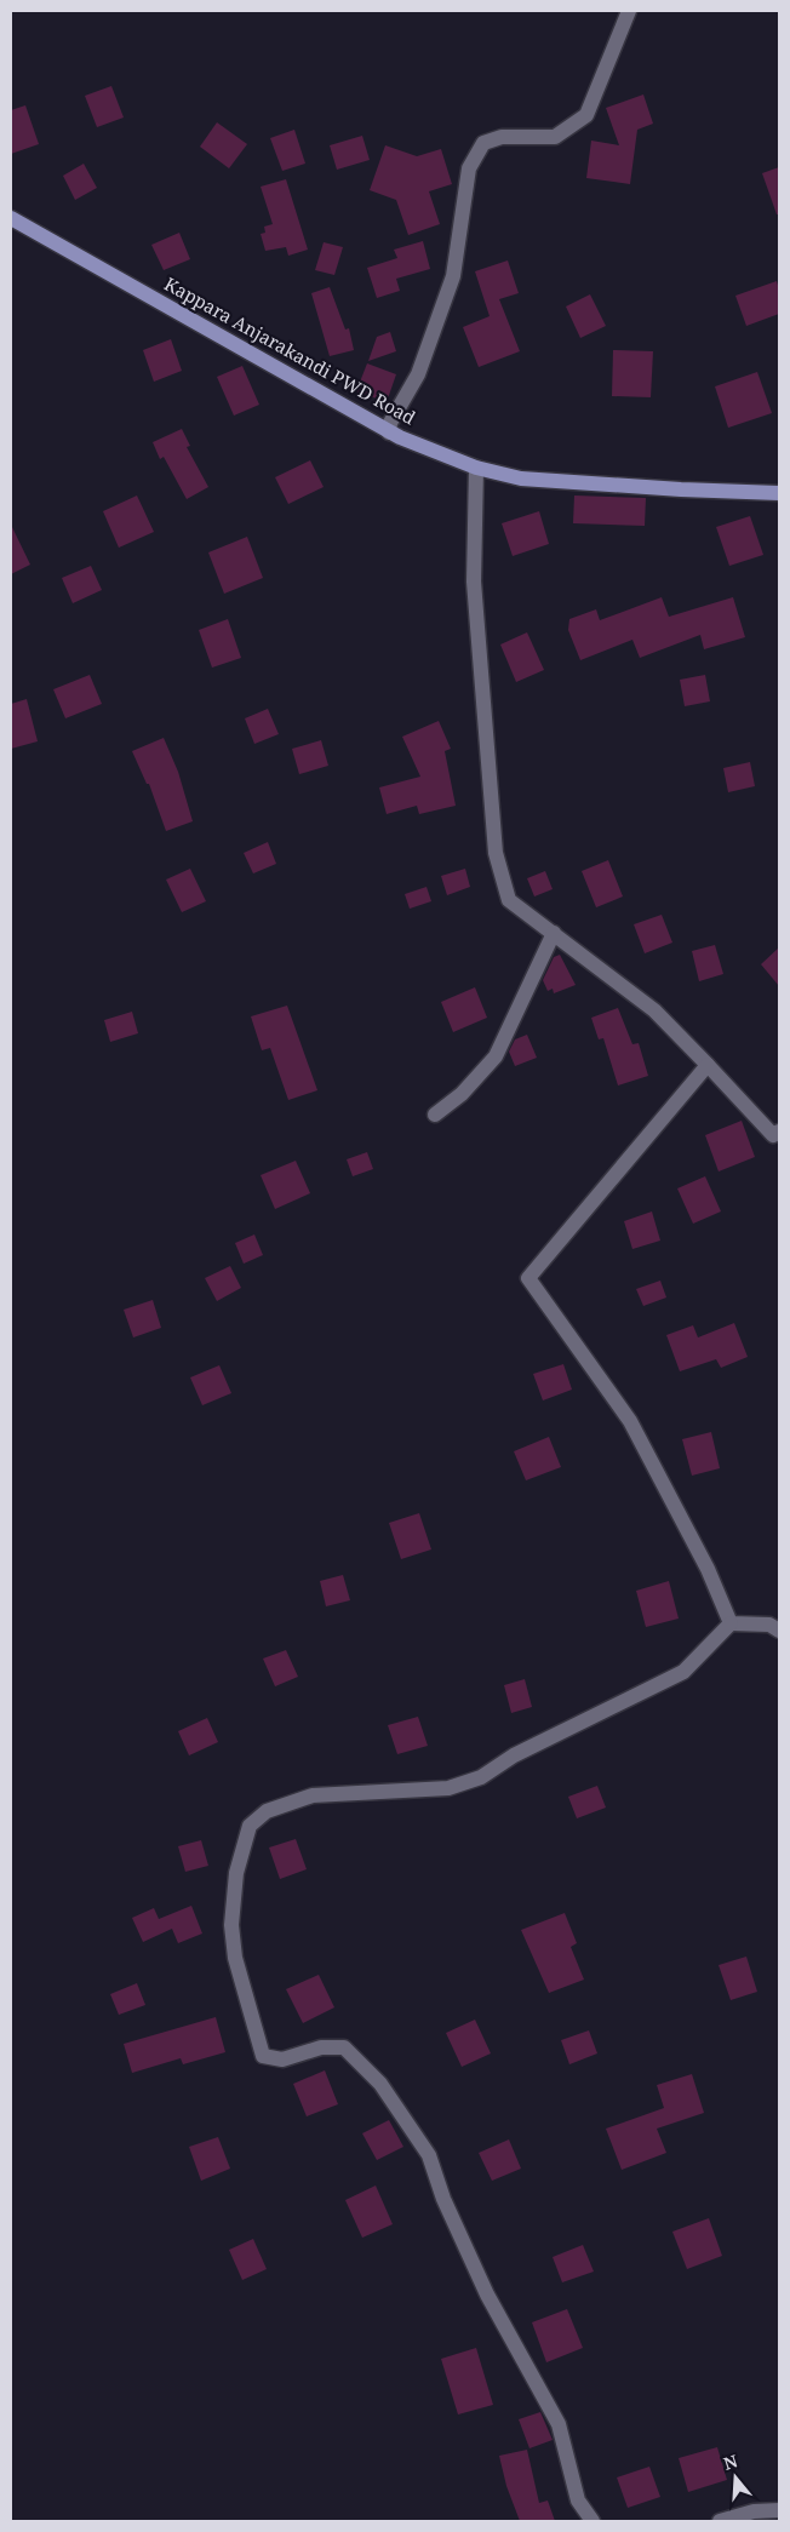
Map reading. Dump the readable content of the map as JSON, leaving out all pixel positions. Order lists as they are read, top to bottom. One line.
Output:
{"streets":{"main road":["Kappara Anjarakandi PWD Road"]},"north":"top"}
